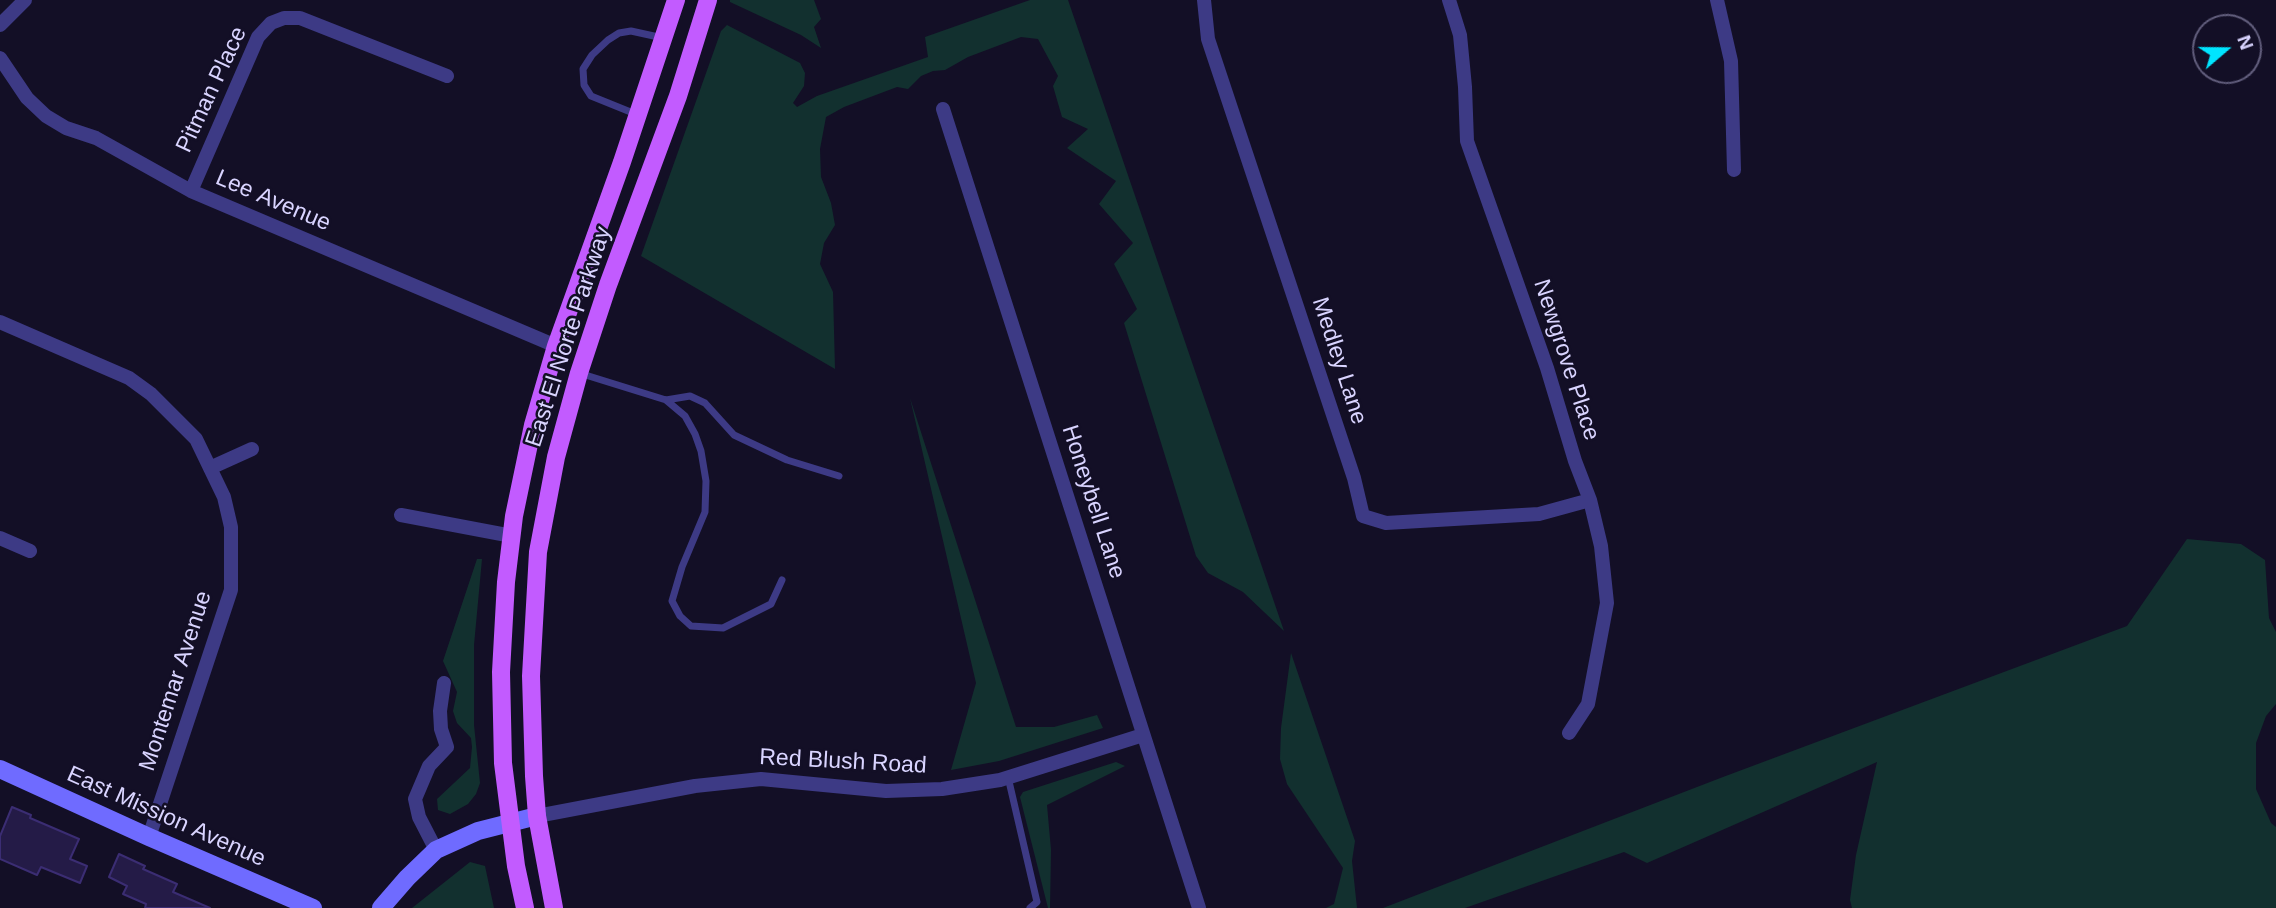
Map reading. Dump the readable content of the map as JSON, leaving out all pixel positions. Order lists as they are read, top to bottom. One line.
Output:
{"streets":{"main road":["East El Norte Parkway","East Mission Avenue"],"street":["Pitman Place","Lee Avenue","Newgrove Place","Medley Lane","Honeybell Lane","Montemar Avenue","Red Blush Road"]},"crossings":[["Pitman Place","Lee Avenue"],["Lee Avenue","East El Norte Parkway"],["East El Norte Parkway","Red Blush Road"],["Newgrove Place","Medley Lane"],["Honeybell Lane","Red Blush Road"],["Montemar Avenue","East Mission Avenue"]],"north":"right"}
